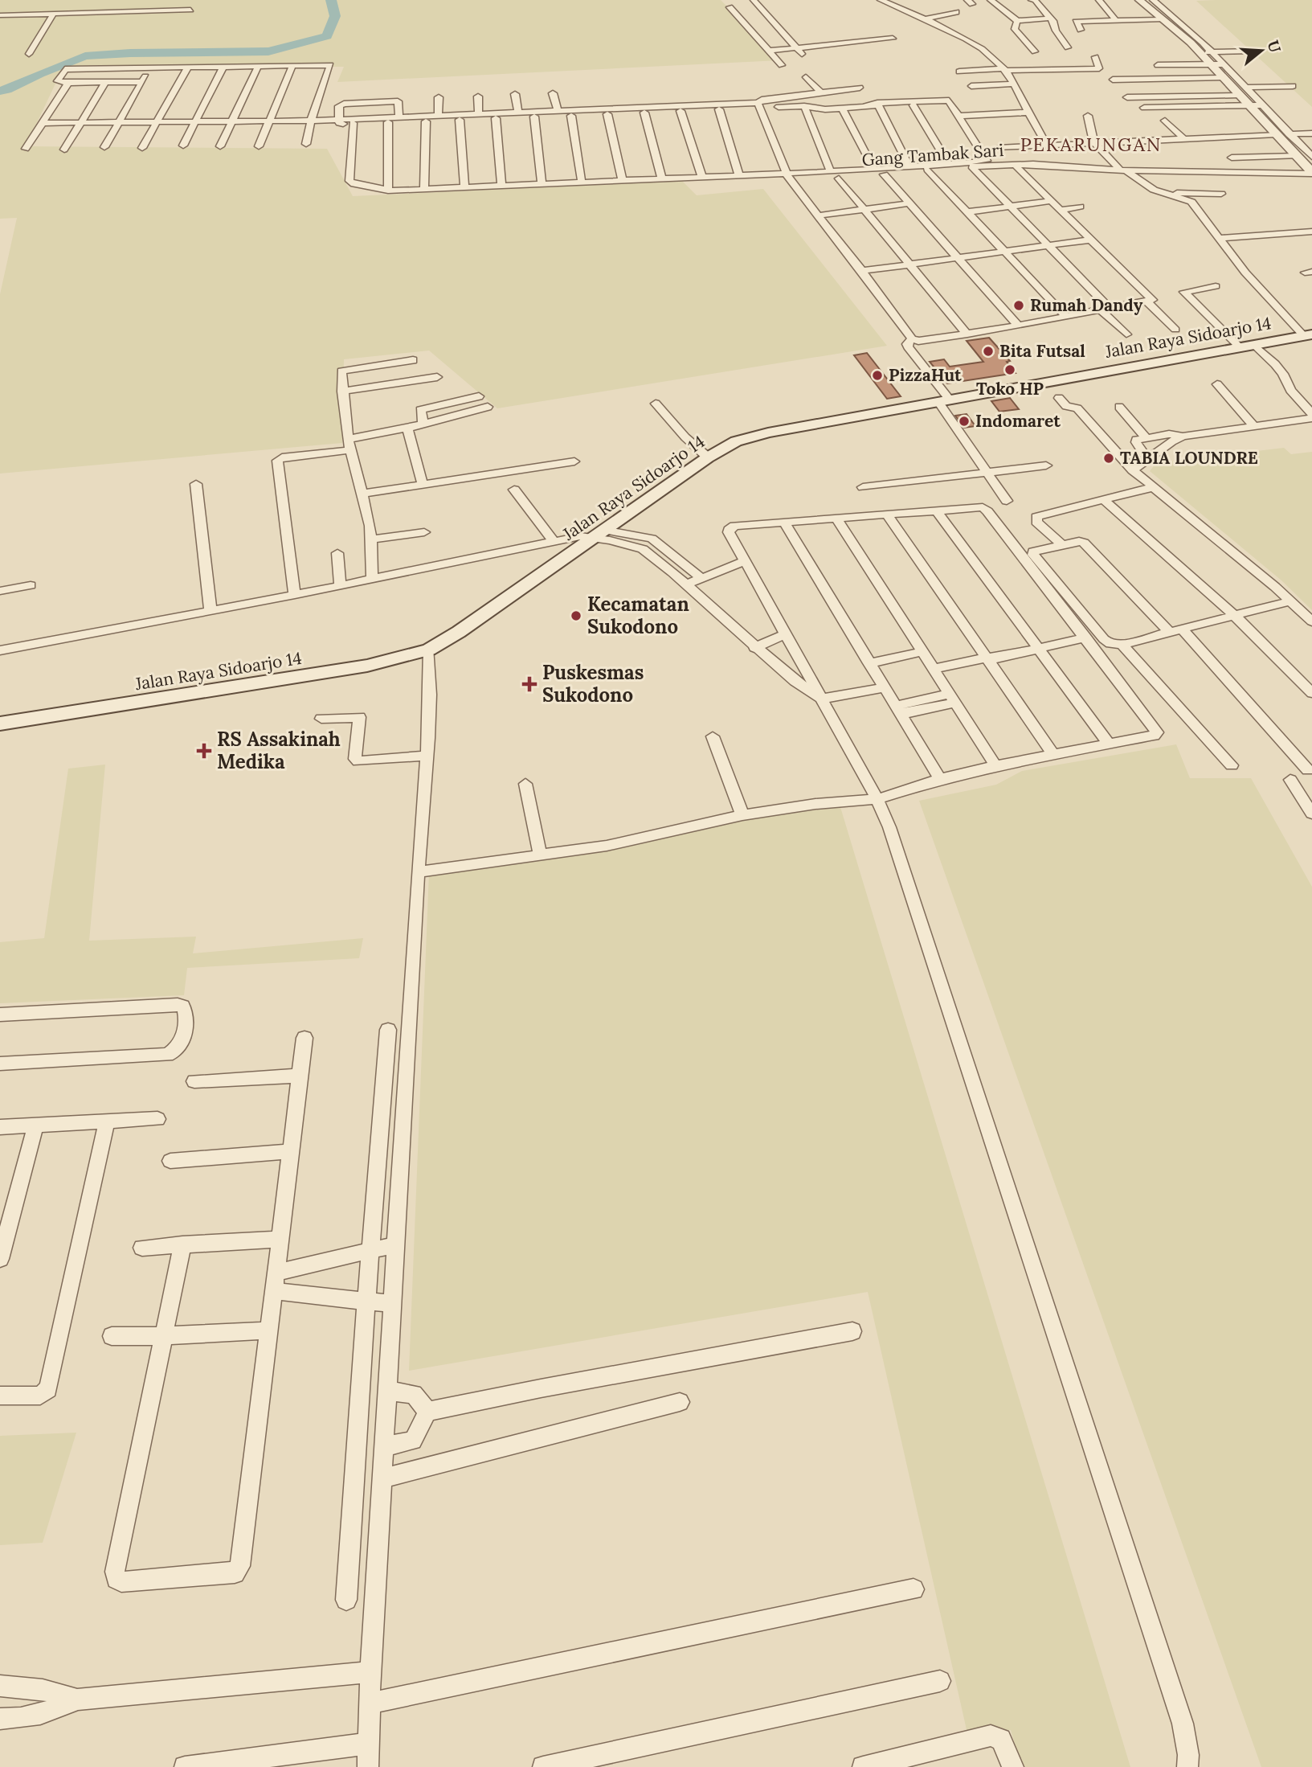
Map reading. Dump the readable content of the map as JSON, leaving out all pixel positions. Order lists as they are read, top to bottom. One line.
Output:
{"streets":{"main road":["Jalan Raya Sidoarjo 14"],"street":["Gang Tambak Sari"]},"districts":["PEKARUNGAN"],"places":{"other":["Rumah Dandy","Bita Futsal","Toko HP","PizzaHut","Indomaret","TABIA LOUNDRE","Kecamatan Sukodono"],"health":["Puskesmas Sukodono","RS Assakinah Medika"]},"north":"right"}
